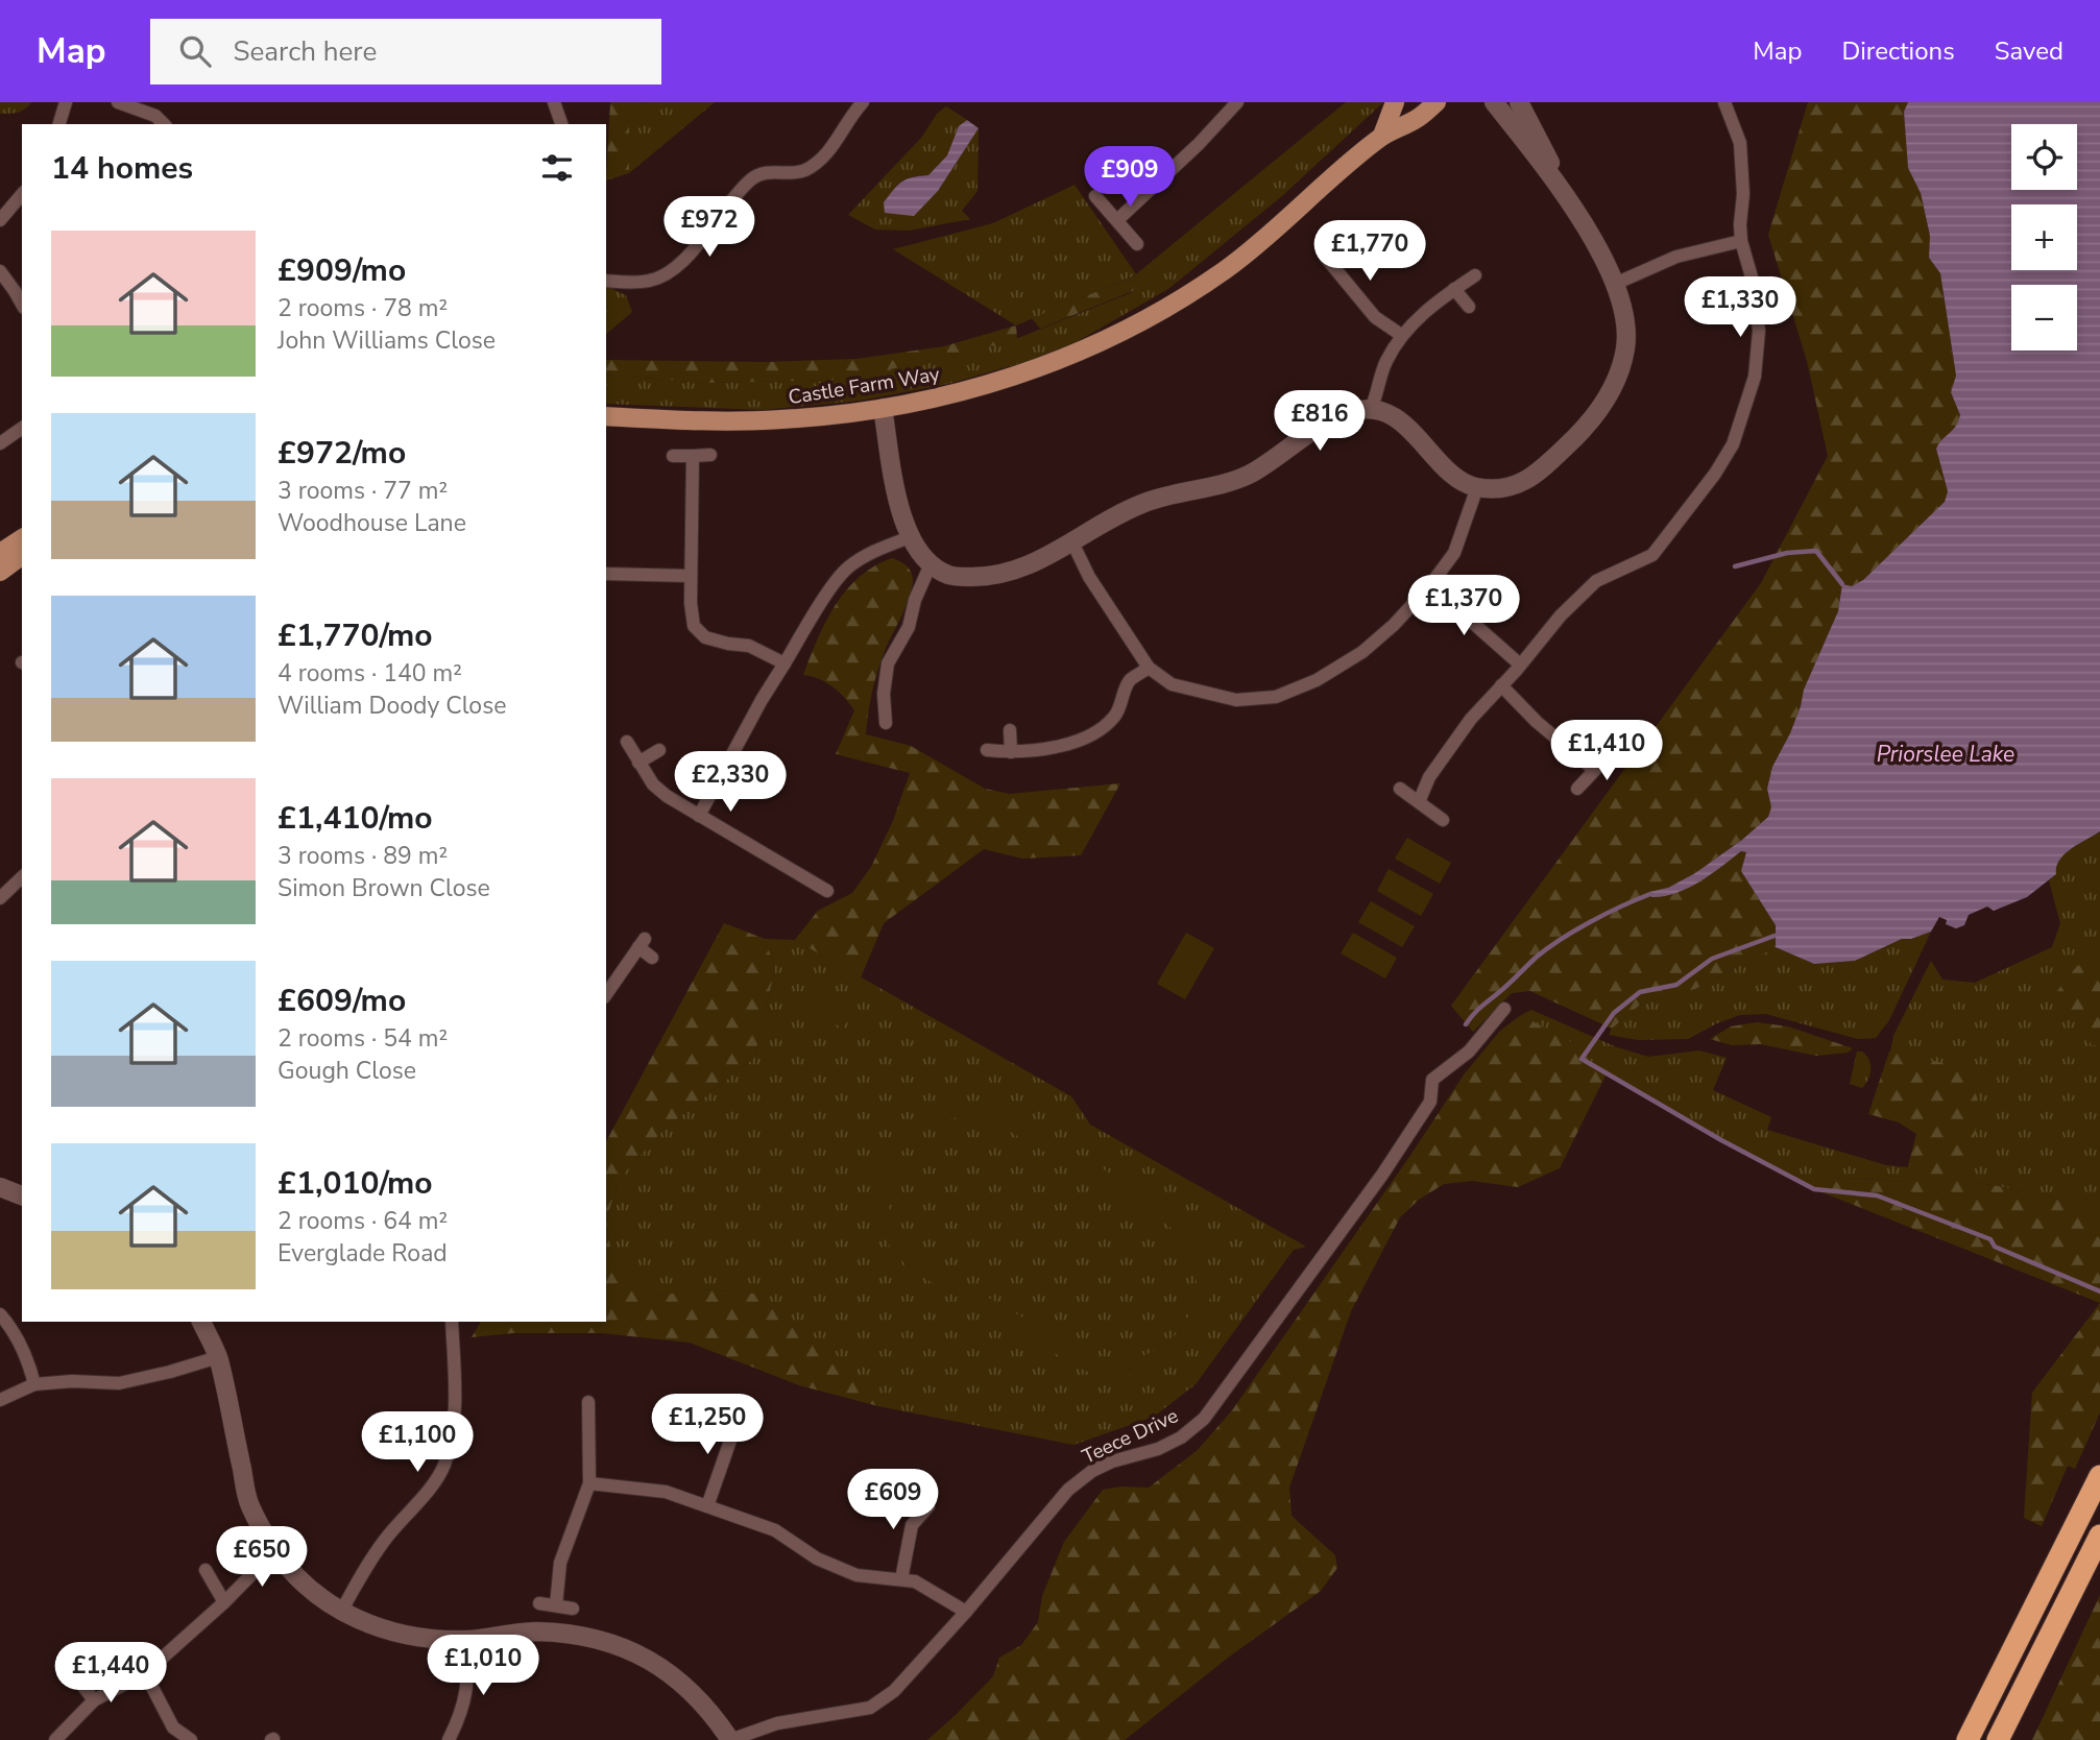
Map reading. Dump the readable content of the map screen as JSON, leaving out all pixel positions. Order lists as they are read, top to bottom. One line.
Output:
{"streets":{"main road":["Castle Farm Way"],"street":["Teece Drive"]},"water":["Priorslee Lake"],"page":{"header":"Map","search":"Search here","nav":["Map","Directions","Saved"],"map_buttons":["+","−"],"heading":"14 homes","price":["£909","£972","£1,770","£1,330","£816","£1,370","£1,410","£2,330","£1,250","£1,100","£609","£650","£1,010","£1,440"],"list":[{"name":"£909/mo","note":"2 rooms · 78 m² · John Williams Close"},{"name":"£972/mo","note":"3 rooms · 77 m² · Woodhouse Lane"},{"name":"£1,770/mo","note":"4 rooms · 140 m² · William Doody Close"},{"name":"£1,410/mo","note":"3 rooms · 89 m² · Simon Brown Close"},{"name":"£609/mo","note":"2 rooms · 54 m² · Gough Close"},{"name":"£1,010/mo","note":"2 rooms · 64 m² · Everglade Road"}]}}
